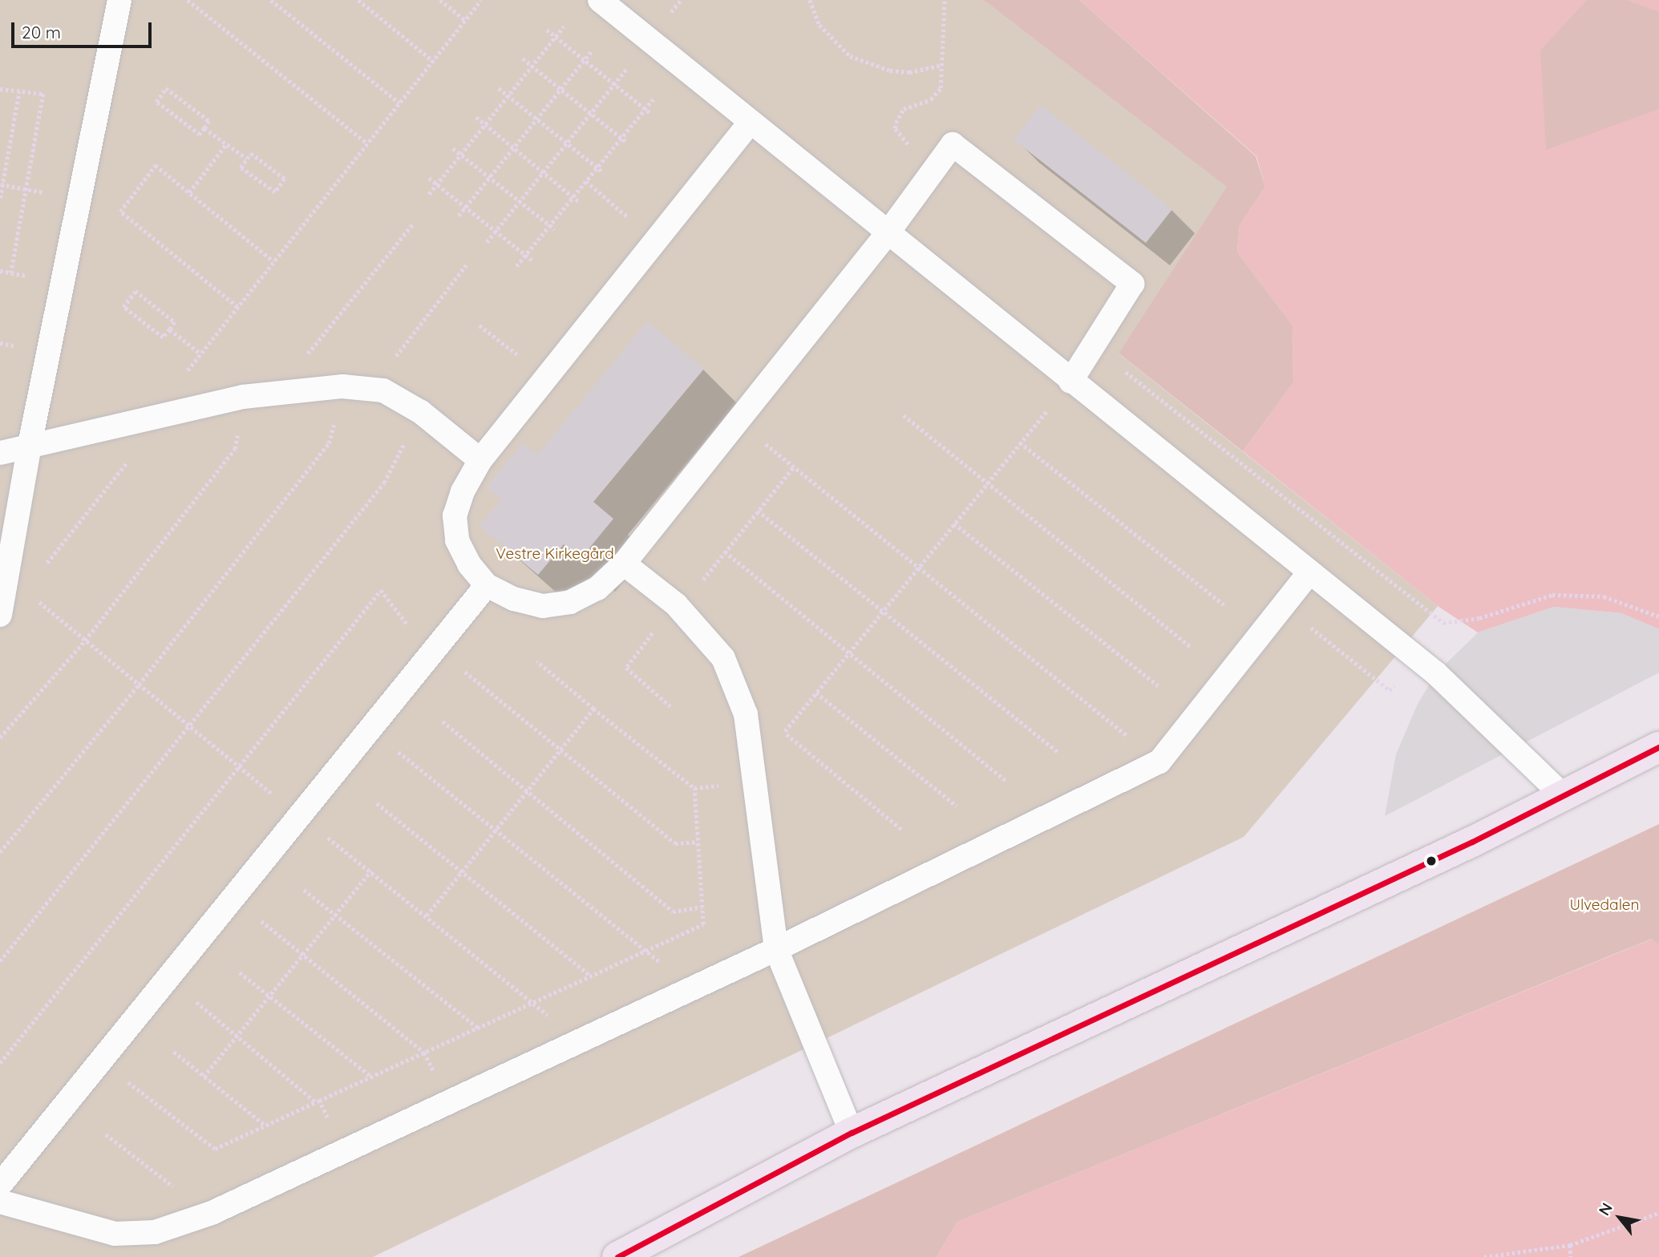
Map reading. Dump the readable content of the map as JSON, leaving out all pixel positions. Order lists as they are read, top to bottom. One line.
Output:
{"parks":["Vestre Kirkegård","Ulvedalen"],"scale_bar":"20 m","north":"top left"}
